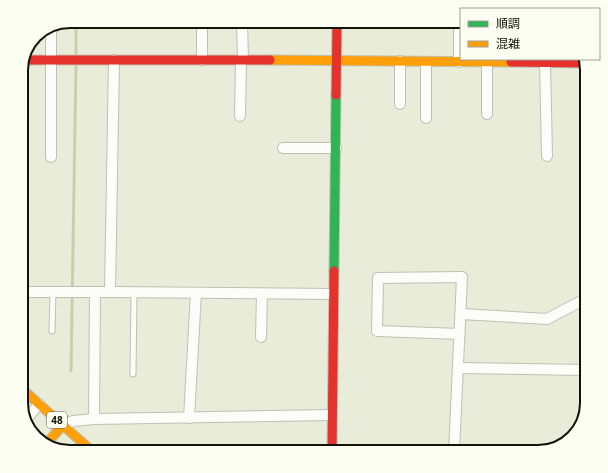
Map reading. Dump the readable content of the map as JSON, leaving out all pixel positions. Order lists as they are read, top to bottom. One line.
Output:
{"streets":{"street":["48"]},"legend":["順調","混雑"]}
